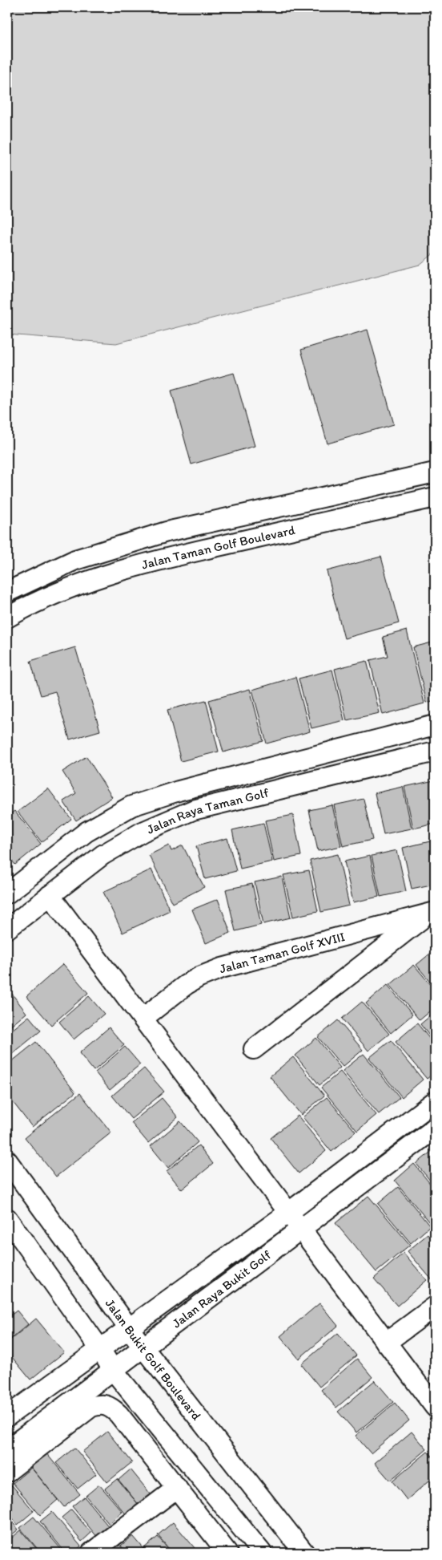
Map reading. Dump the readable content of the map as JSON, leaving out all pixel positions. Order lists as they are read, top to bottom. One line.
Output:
{"streets":{"street":["Jalan Taman Golf Boulevard","Jalan Raya Taman Golf","Jalan Taman Golf XVIII","Jalan Raya Bukit Golf","Jalan Bukit Golf Boulevard"]},"crossings":[["Jalan Raya Bukit Golf","Jalan Bukit Golf Boulevard"]]}
